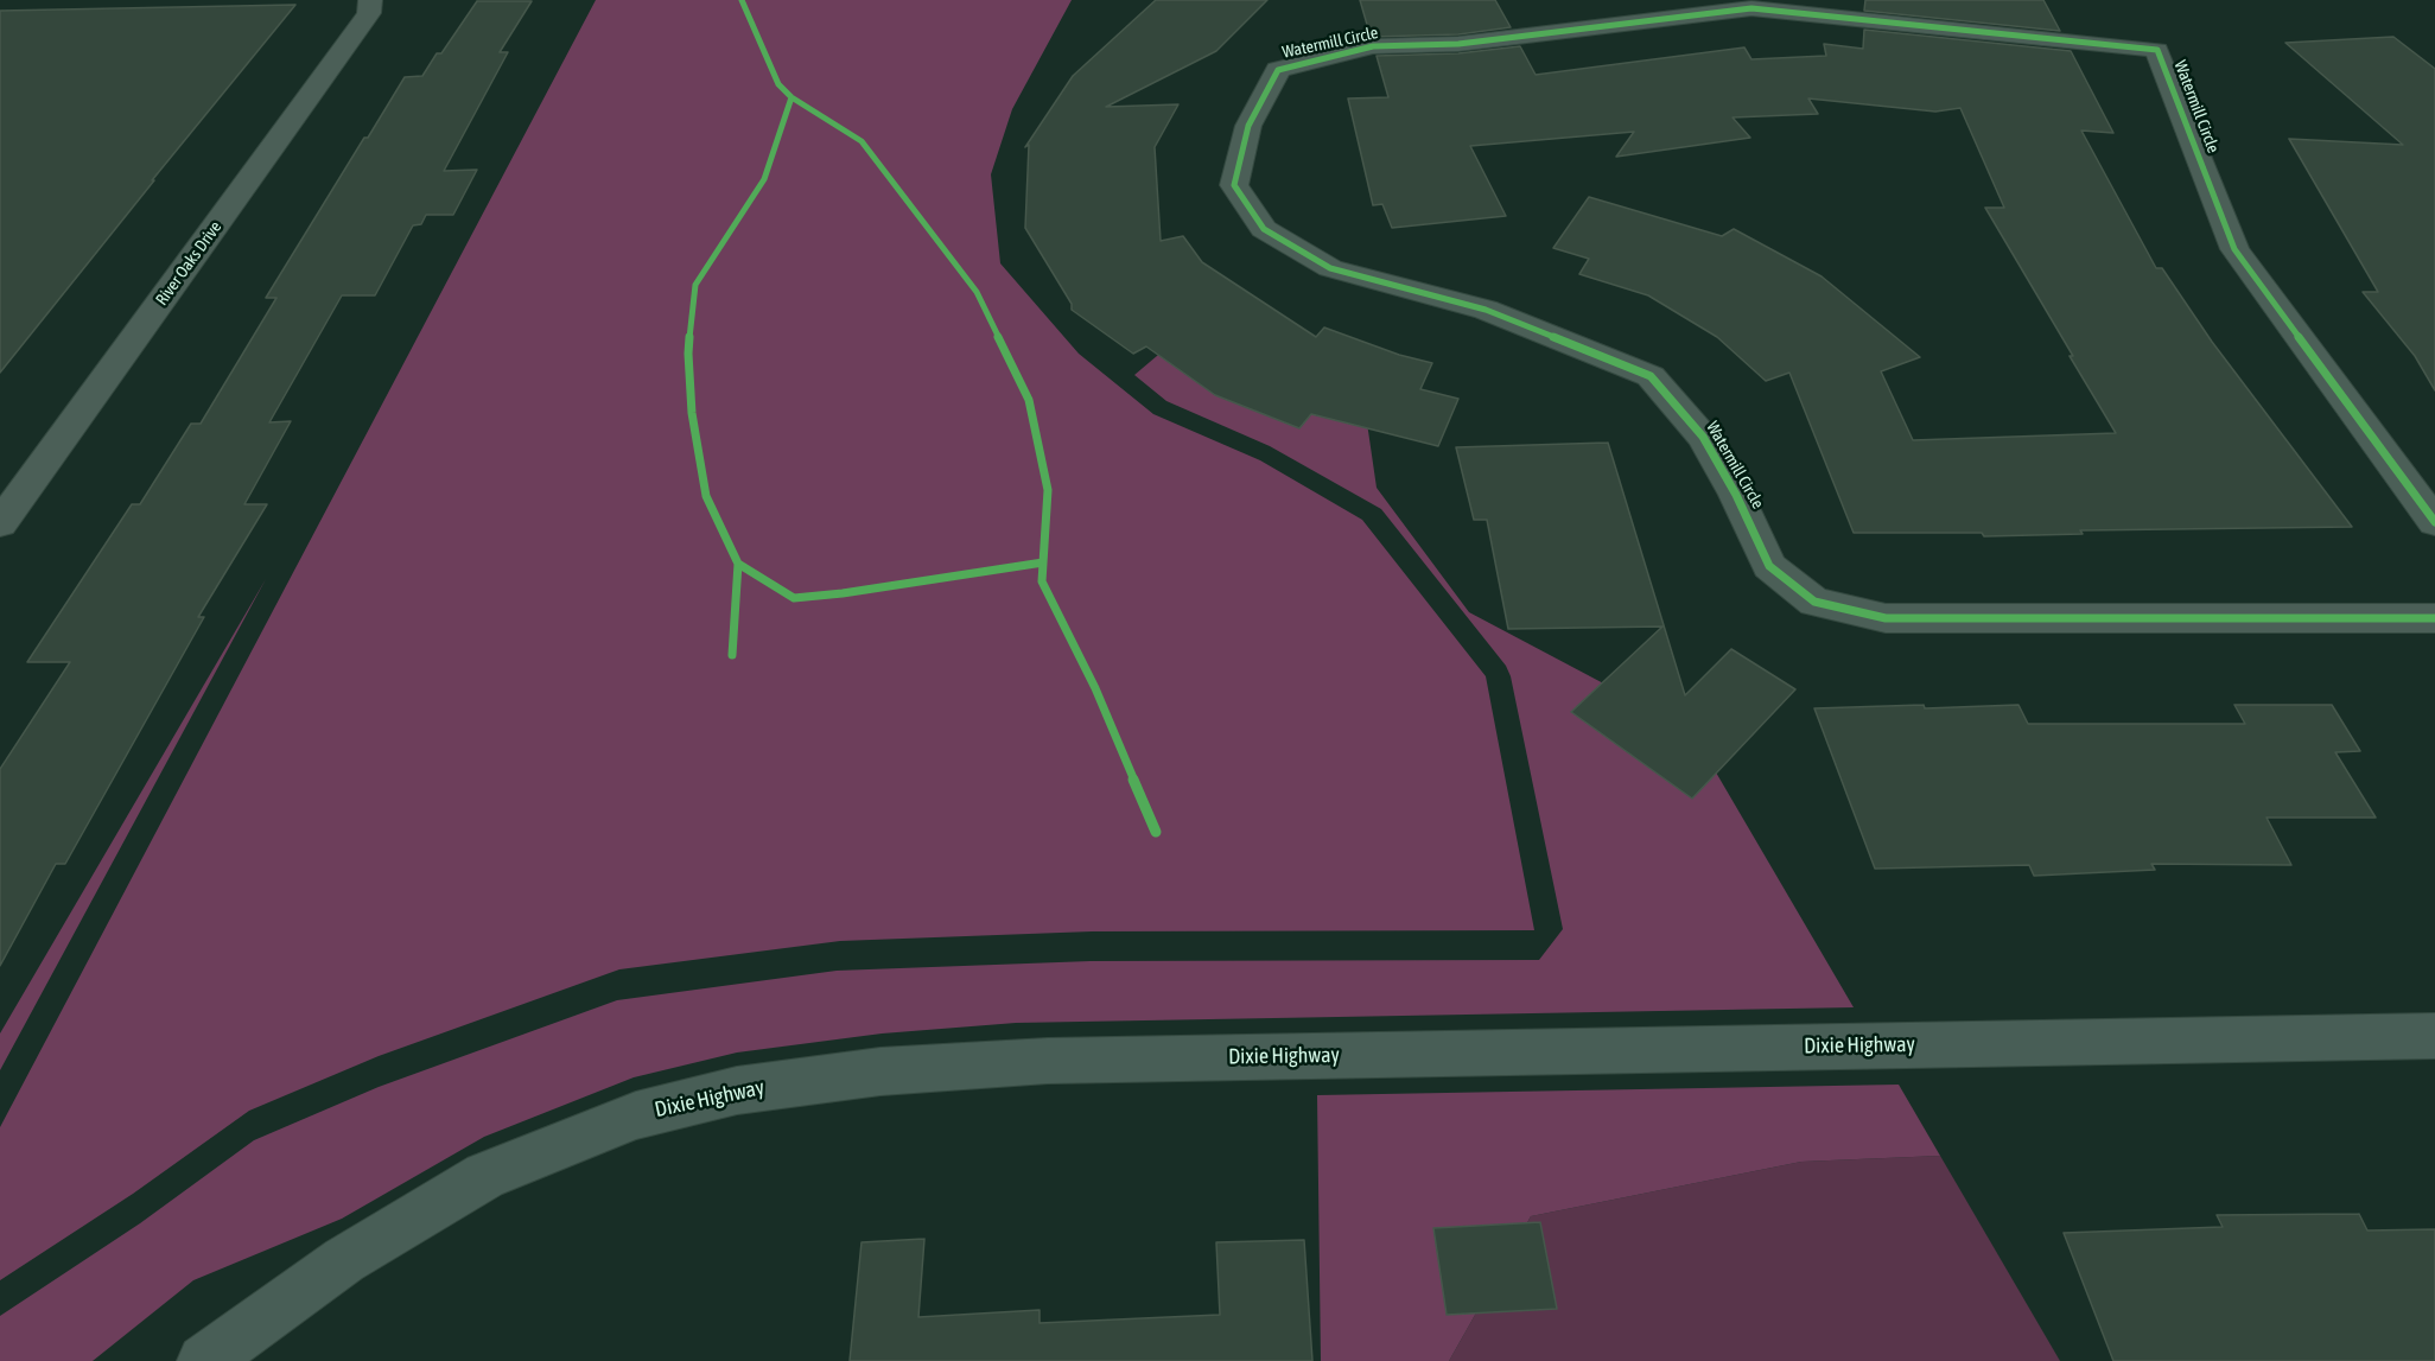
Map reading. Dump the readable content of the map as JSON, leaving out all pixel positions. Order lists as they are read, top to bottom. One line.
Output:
{"streets":{"street":["Watermill Circle","River Oaks Drive","Dixie Highway"]}}
